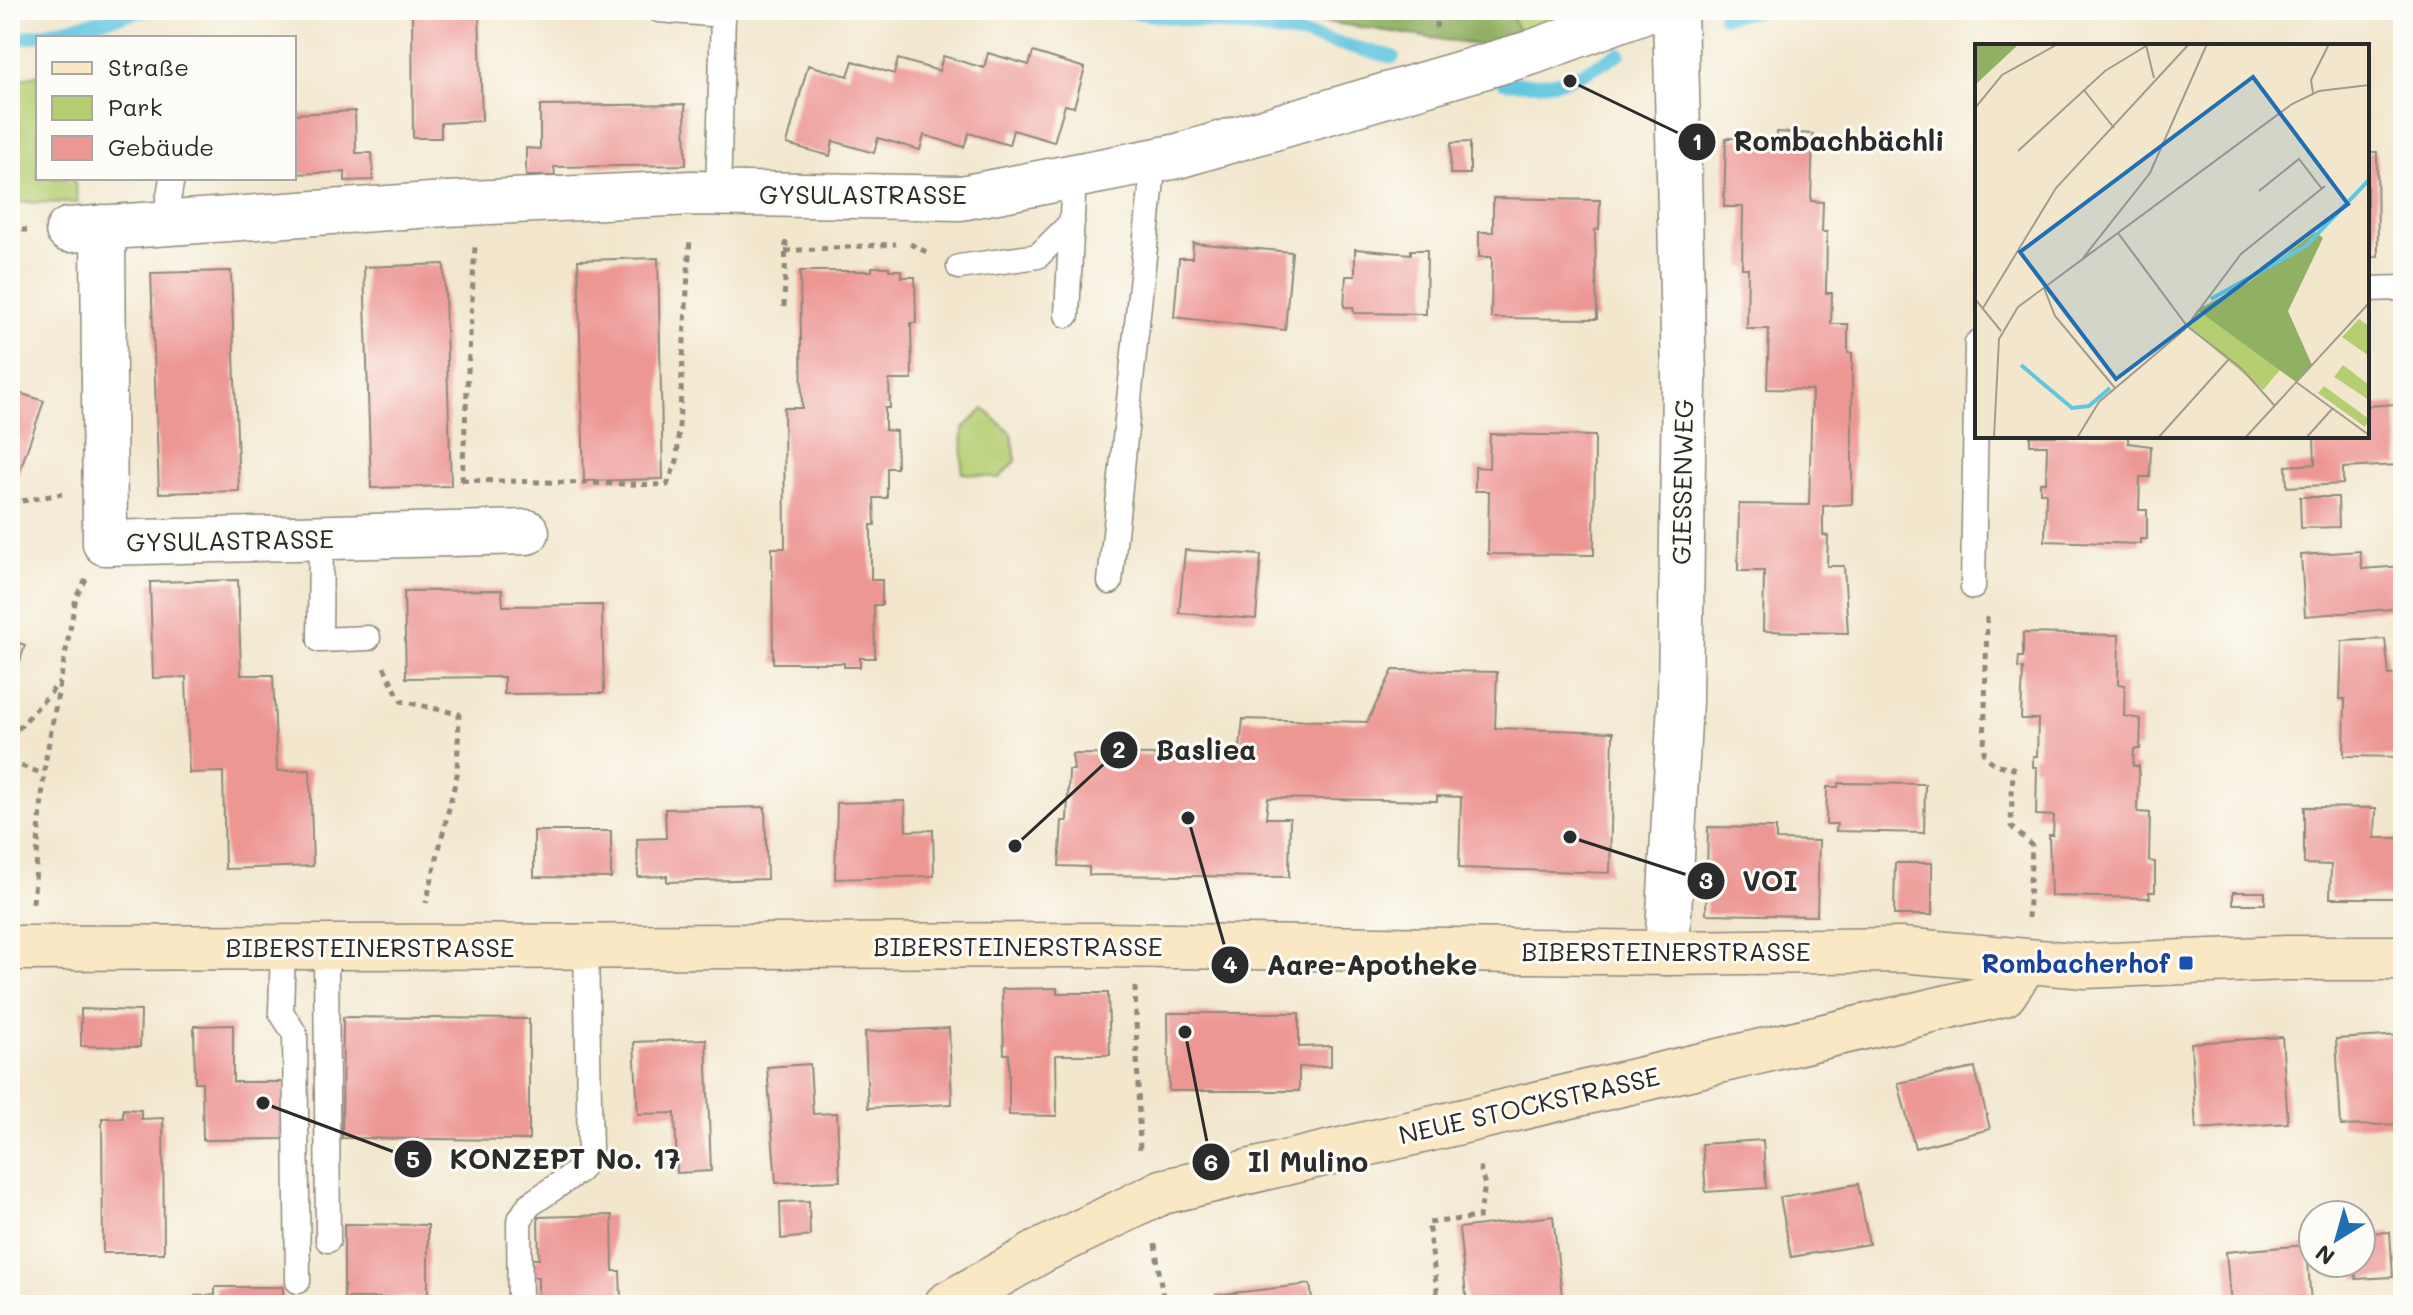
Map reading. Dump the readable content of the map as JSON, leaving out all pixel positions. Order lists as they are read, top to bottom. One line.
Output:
{"streets":{"main road":["BIBERSTEINERSTRASSE","NEUE STOCKSTRASSE"],"street":["GYSULASTRASSE","GIESSENWEG"]},"crossings":[["GIESSENWEG","BIBERSTEINERSTRASSE"],["BIBERSTEINERSTRASSE","NEUE STOCKSTRASSE"]],"places":{"other":["Rombachbächli","Aare-Apotheke","VOI","Basliea","Il Mulino","KONZEPT No. 17"],"transit":["Rombacherhof"]},"legend":["Straße","Park","Gebäude"],"north":"bottom left"}
